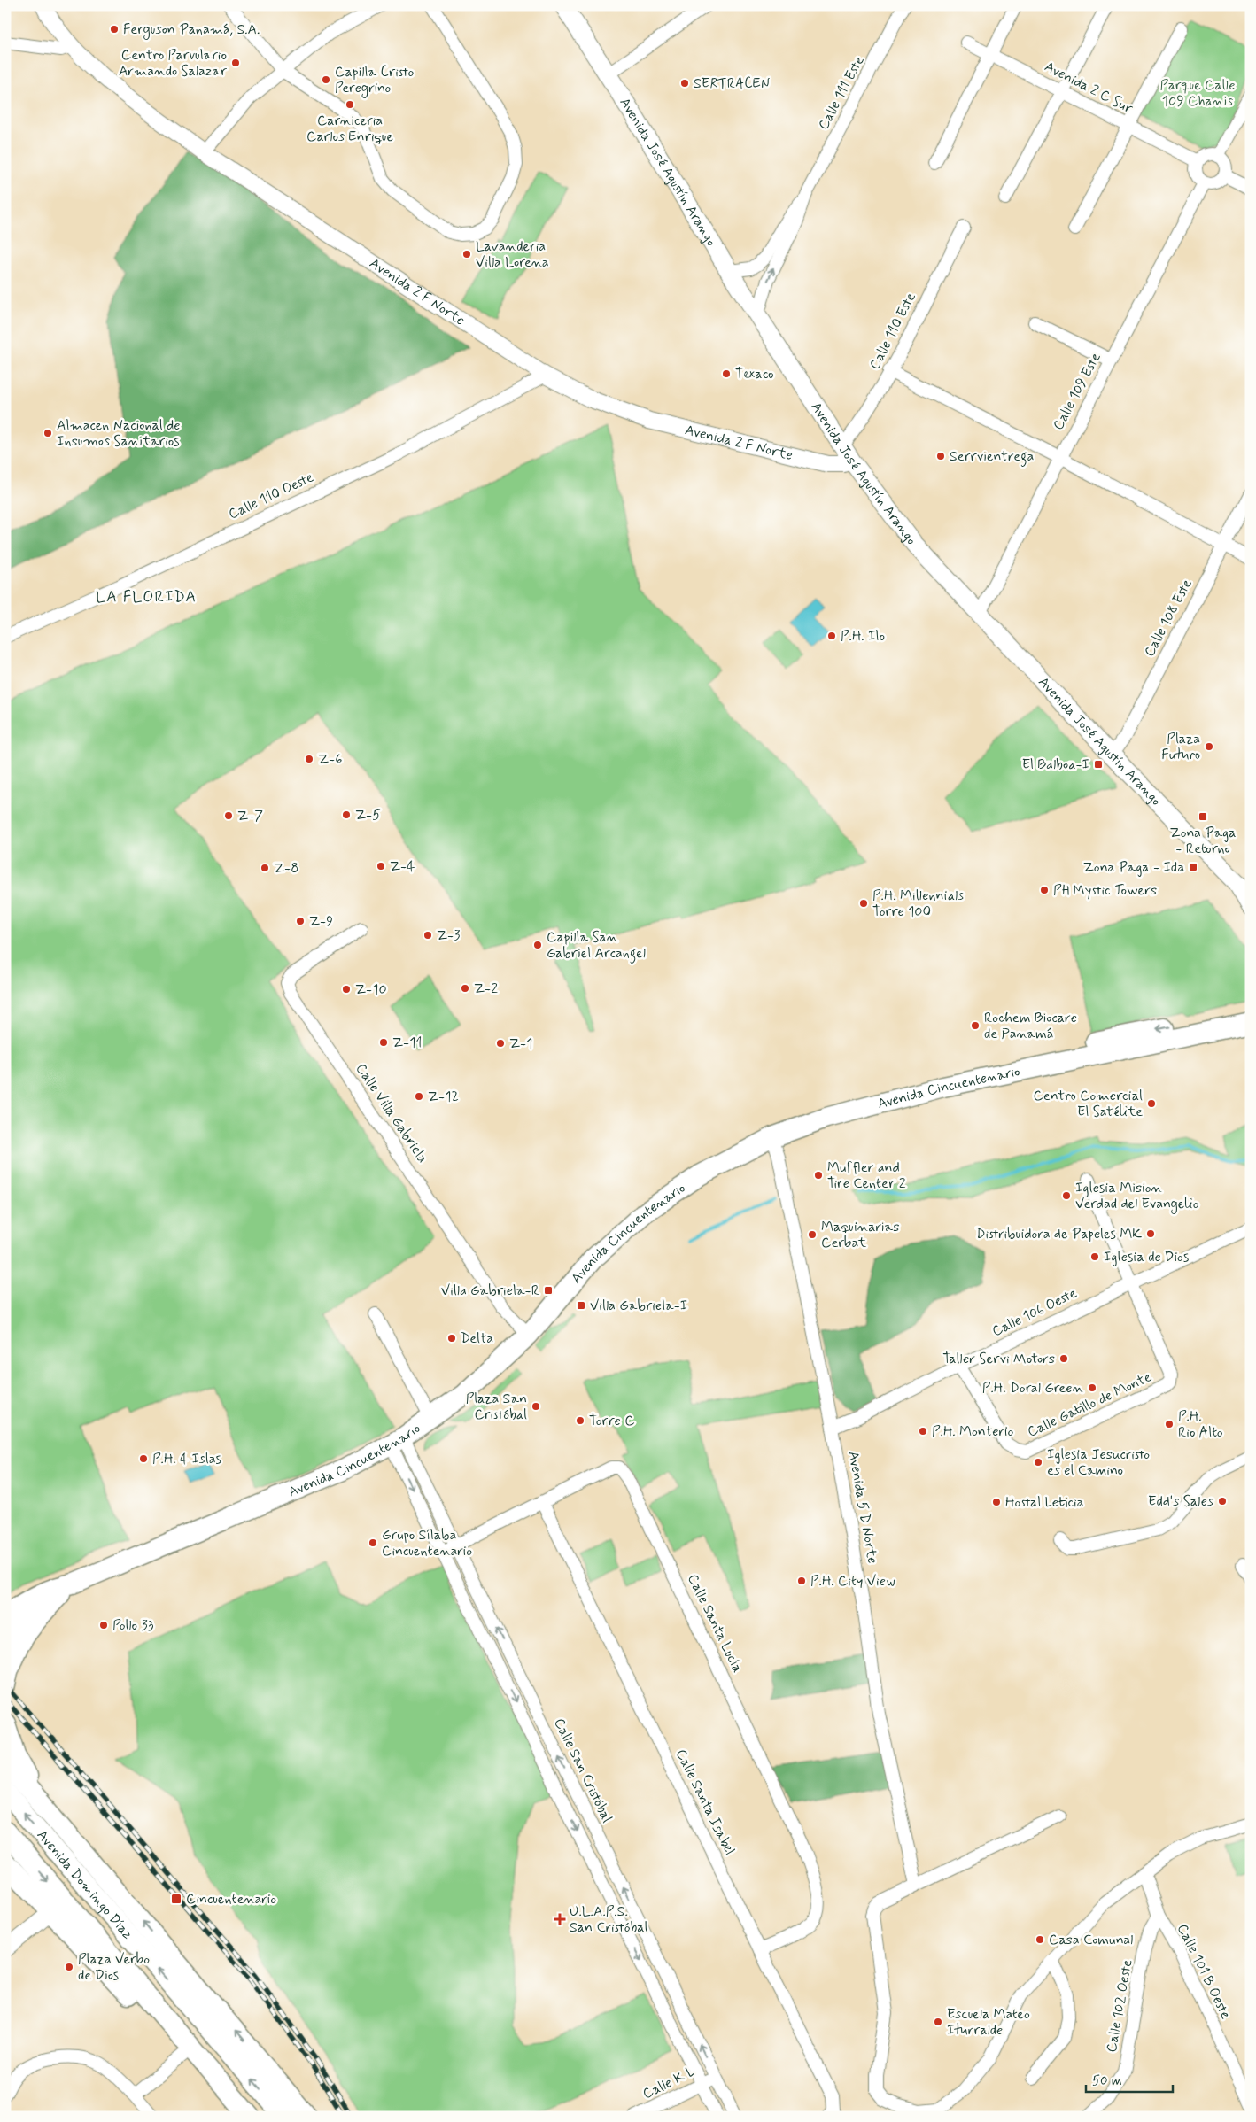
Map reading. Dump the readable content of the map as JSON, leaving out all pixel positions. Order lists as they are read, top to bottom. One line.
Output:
{"streets":{"main road":["Avenida José Agustín Arango","Avenida Cincuentenario","Avenida Domingo Díaz"],"street":["Avenida 2 C Sur","Calle 111 Este","Avenida 2 F Norte","Calle 110 Este","Calle 109 Este","Calle 110 Oeste","Calle 108 Este","Calle Villa Gabriela","Calle 106 Oeste","Calle Gatillo de Monte","Avenida 5 D Norte","Calle Santa Lucía","Calle San Cristóbal","Calle Santa Isabel","Calle 101 B Oeste","Calle 102 Oeste","Calle K L"]},"crossings":[["Avenida 2 C Sur","Calle 109 Este"],["Calle 111 Este","Avenida José Agustín Arango"],["Avenida José Agustín Arango","Avenida 2 F Norte"],["Avenida José Agustín Arango","Calle 110 Este"],["Avenida José Agustín Arango","Calle 109 Este"],["Avenida José Agustín Arango","Calle 108 Este"],["Avenida 2 F Norte","Calle 110 Oeste"],["Avenida Cincuentenario","Calle Villa Gabriela"],["Avenida Cincuentenario","Avenida 5 D Norte"],["Avenida Cincuentenario","Calle San Cristóbal"],["Calle 106 Oeste","Calle Gatillo de Monte"],["Calle 106 Oeste","Avenida 5 D Norte"],["Calle Santa Lucía","Calle San Cristóbal"],["Calle Santa Lucía","Calle Santa Isabel"],["Calle San Cristóbal","Calle K L"],["Calle 101 B Oeste","Calle 102 Oeste"]],"districts":["LA FLORIDA"],"parks":["Parque Calle 109 Chanis"],"places":{"other":["Ferguson Panamá, S.A.","Centro Parvulario Armando Salazar","Capilla Cristo Peregrino","SERTRACEN","Carniceria Carlos Enrique","Lavanderia Villa Lorena","Texaco","Almacen Nacional de Insumos Sanitarios","Serrvientrega","P.H. Ilo","Plaza Futuro","Z-6","Z-5","Z-7","Z-4","Z-8","PH Mystic Towers","P.H. Millennials Torre 100","Z-9","Z-3","Capilla San Gabriel Arcangel","Z-2","Z-10","Rochem Biocare de Panamá","Z-11","Z-1","Z-12","Centro Comercial El Satélite","Muffler and Tire Center 2","Iglesia Mision Verdad del Evangelio","Distribuidora de Papeles MK","Maquinarias Cerbat","Iglesia de Dios","Delta","Taller Servi Motors","P.H. Doral Green","Plaza San Cristóbal","Torre C","P.H. Rio Alto","P.H. Monterio","P.H. 4 Islas","Iglesia Jesucristo es el Camino","Edd's Sales","Hostal Leticia","Grupo Sílaba Cincuentenario","P.H. City View","Pollo 33","Casa Comunal","Plaza Verbo de Dios","Escuela Mateo Iturralde"],"transit":["El Balboa-I","Zona Paga - Retorno","Zona Paga - Ida","Villa Gabriela-R","Villa Gabriela-I","Cincuentenario"],"health":["U.L.A.P.S. San Cristóbal"]},"scale_bar":"50 m"}
